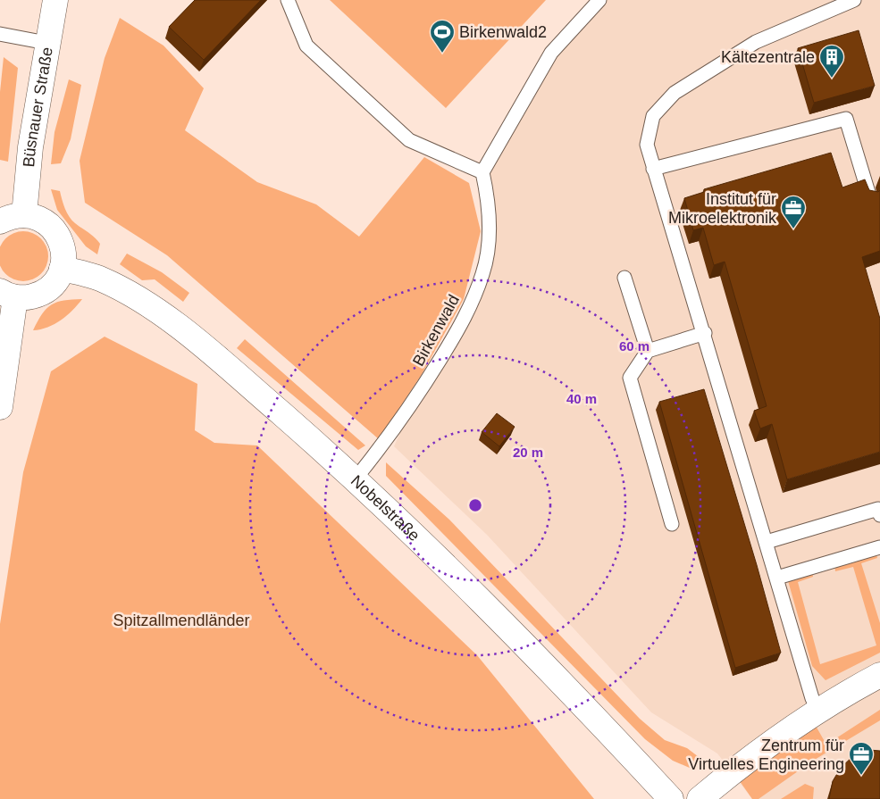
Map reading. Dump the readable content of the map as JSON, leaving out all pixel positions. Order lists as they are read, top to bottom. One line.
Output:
{"streets":{"street":["Büsnauer Straße","Nobelstraße"],"lane":["Birkenwald"]},"crossings":[["Birkenwald","Nobelstraße"]],"parks":["Spitzallmendländer"],"places":{"sports":["Birkenwald2"],"building":["Kältezentrale"],"office":["Institut für Mikroelektronik","Zentrum für Virtuelles Engineering"]},"rings":["60 m","40 m","20 m"]}
